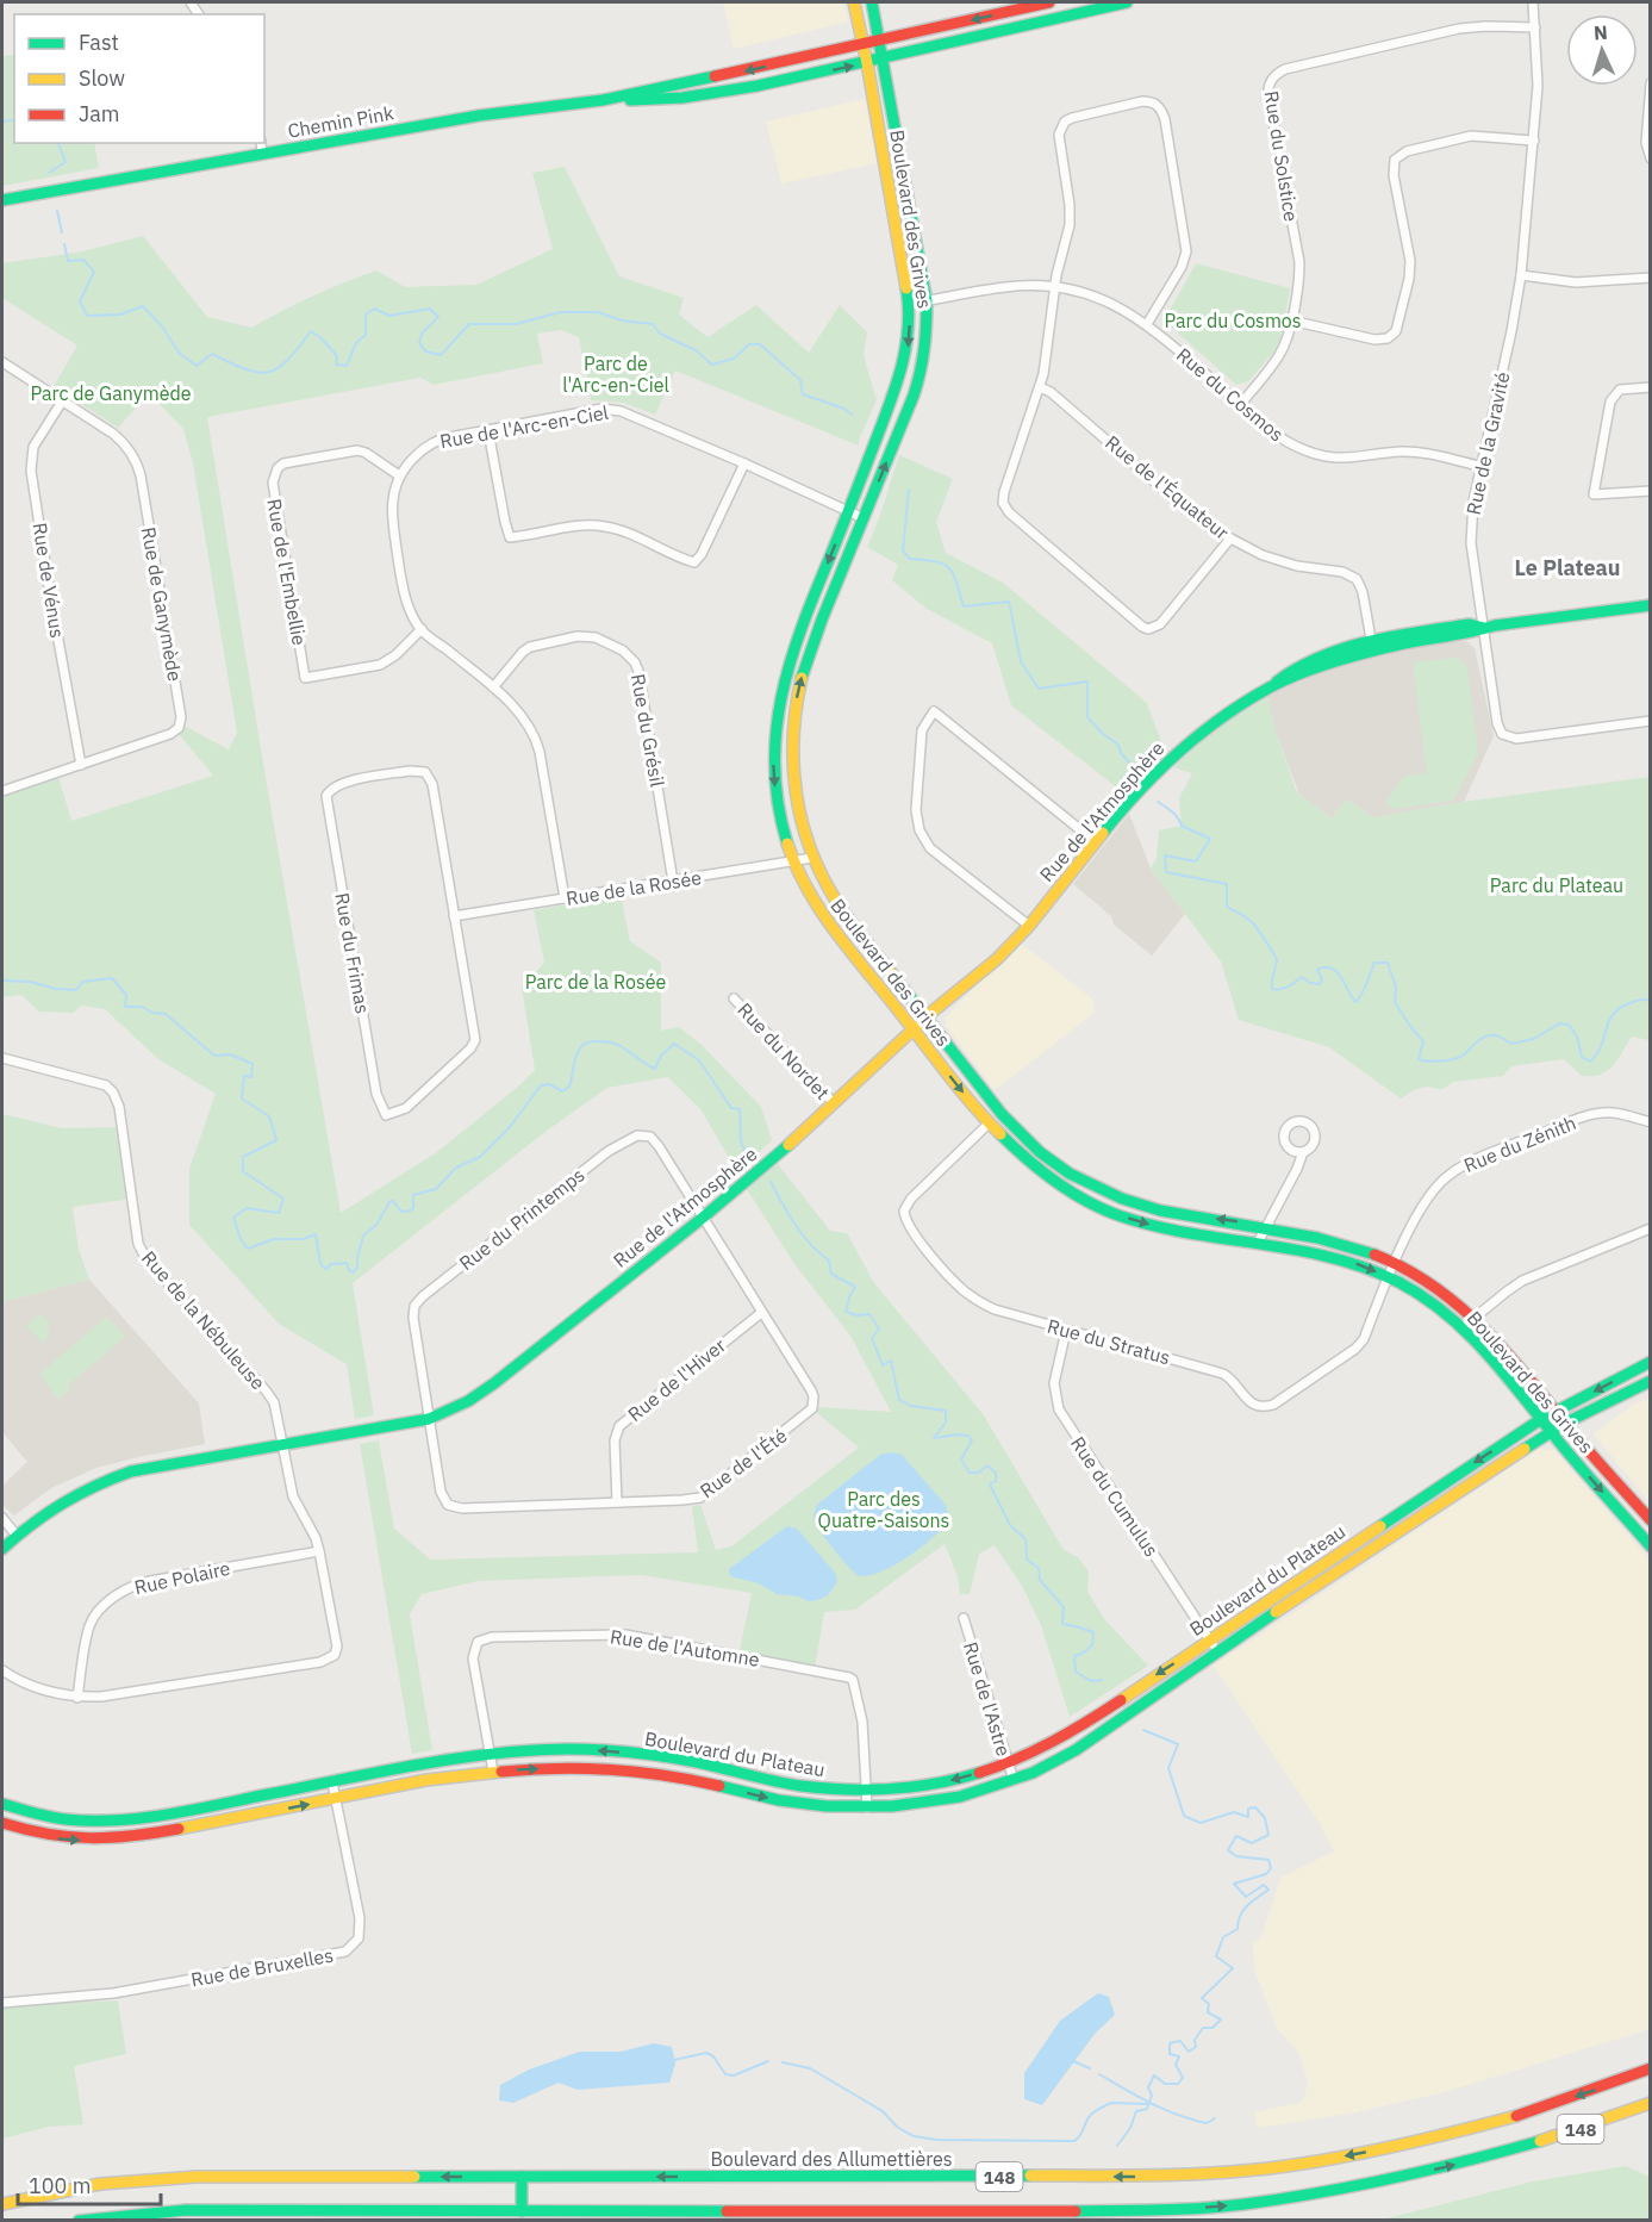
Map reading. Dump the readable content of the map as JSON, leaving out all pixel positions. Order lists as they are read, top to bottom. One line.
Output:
{"streets":{"main road":["Chemin Pink","Boulevard des Grives","Rue de l'Atmosphère","Boulevard du Plateau","148","Boulevard des Allumettières"],"street":["Rue du Solstice","Rue du Cosmos","Rue de l'Arc-en-Ciel","Rue de la Gravité","Rue de l'Équateur","Rue de l'Embellie","Rue de Vénus","Rue de Ganymède","Rue du Grésil","Rue de la Rosée","Rue du Frimas","Rue du Nordet","Rue du Zénith","Rue du Printemps","Rue de la Nébuleuse","Rue du Stratus","Rue de l'Hiver","Rue de l'Été","Rue du Cumulus","Rue Polaire","Rue de l'Automne","Rue de l'Astre","Rue de Bruxelles"]},"crossings":[["Chemin Pink","Boulevard des Grives"],["Rue du Solstice","Rue du Cosmos"],["Rue du Solstice","Rue de la Gravité"],["Boulevard des Grives","Rue du Cosmos"],["Boulevard des Grives","Rue de l'Arc-en-Ciel"],["Boulevard des Grives","Rue de l'Atmosphère"],["Boulevard des Grives","Rue de la Rosée"],["Boulevard des Grives","Rue du Zénith"],["Boulevard des Grives","Rue du Stratus"],["Boulevard des Grives","Boulevard du Plateau"],["Rue du Cosmos","Rue de la Gravité"],["Rue de l'Arc-en-Ciel","Rue de l'Embellie"],["Rue de l'Arc-en-Ciel","Rue du Grésil"],["Rue de l'Arc-en-Ciel","Rue de la Rosée"],["Rue de la Gravité","Rue de l'Atmosphère"],["Rue de l'Équateur","Rue de l'Atmosphère"],["Rue de Vénus","Rue de Ganymède"],["Rue du Grésil","Rue de la Rosée"],["Rue de l'Atmosphère","Rue du Nordet"],["Rue de l'Atmosphère","Rue du Printemps"],["Rue de l'Atmosphère","Rue de la Nébuleuse"],["Rue de l'Atmosphère","Rue de l'Été"],["Rue de la Rosée","Rue du Frimas"],["Rue du Zénith","Rue du Stratus"],["Rue du Printemps","Rue de l'Été"],["Rue de la Nébuleuse","Rue Polaire"],["Rue du Stratus","Rue du Cumulus"],["Rue de l'Hiver","Rue de l'Été"],["Rue du Cumulus","Boulevard du Plateau"],["Boulevard du Plateau","Rue de l'Automne"],["Boulevard du Plateau","Rue de l'Astre"],["Boulevard du Plateau","Rue de Bruxelles"]],"districts":["Le Plateau"],"parks":["Parc du Cosmos","Parc de l'Arc-en-Ciel","Parc de Ganymède","Parc du Plateau","Parc de la Rosée","Parc des Quatre-Saisons"],"legend":["Fast","Slow","Jam"],"scale_bar":"100 m","north":"top"}
